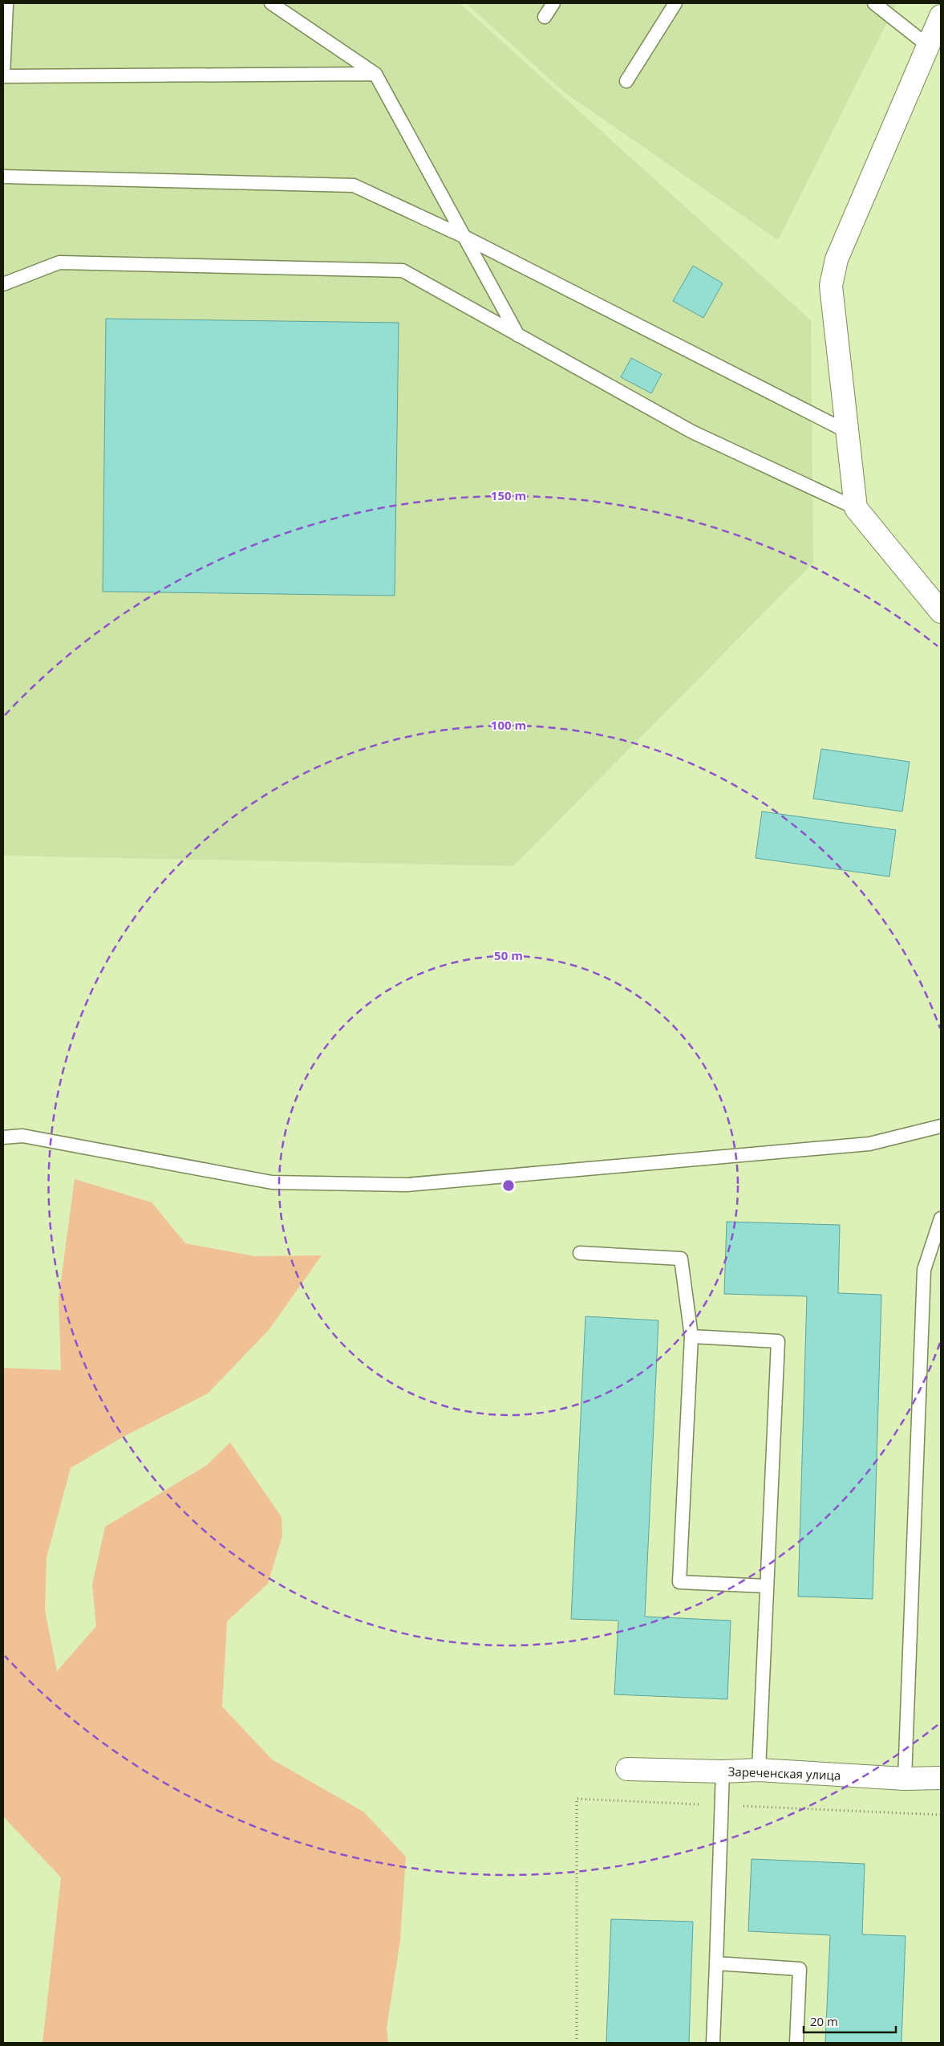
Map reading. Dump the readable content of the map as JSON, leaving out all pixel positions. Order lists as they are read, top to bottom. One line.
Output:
{"streets":{"street":["Зареченская улица"]},"scale_bar":"20 m","rings":["150 m","100 m","50 m"]}
